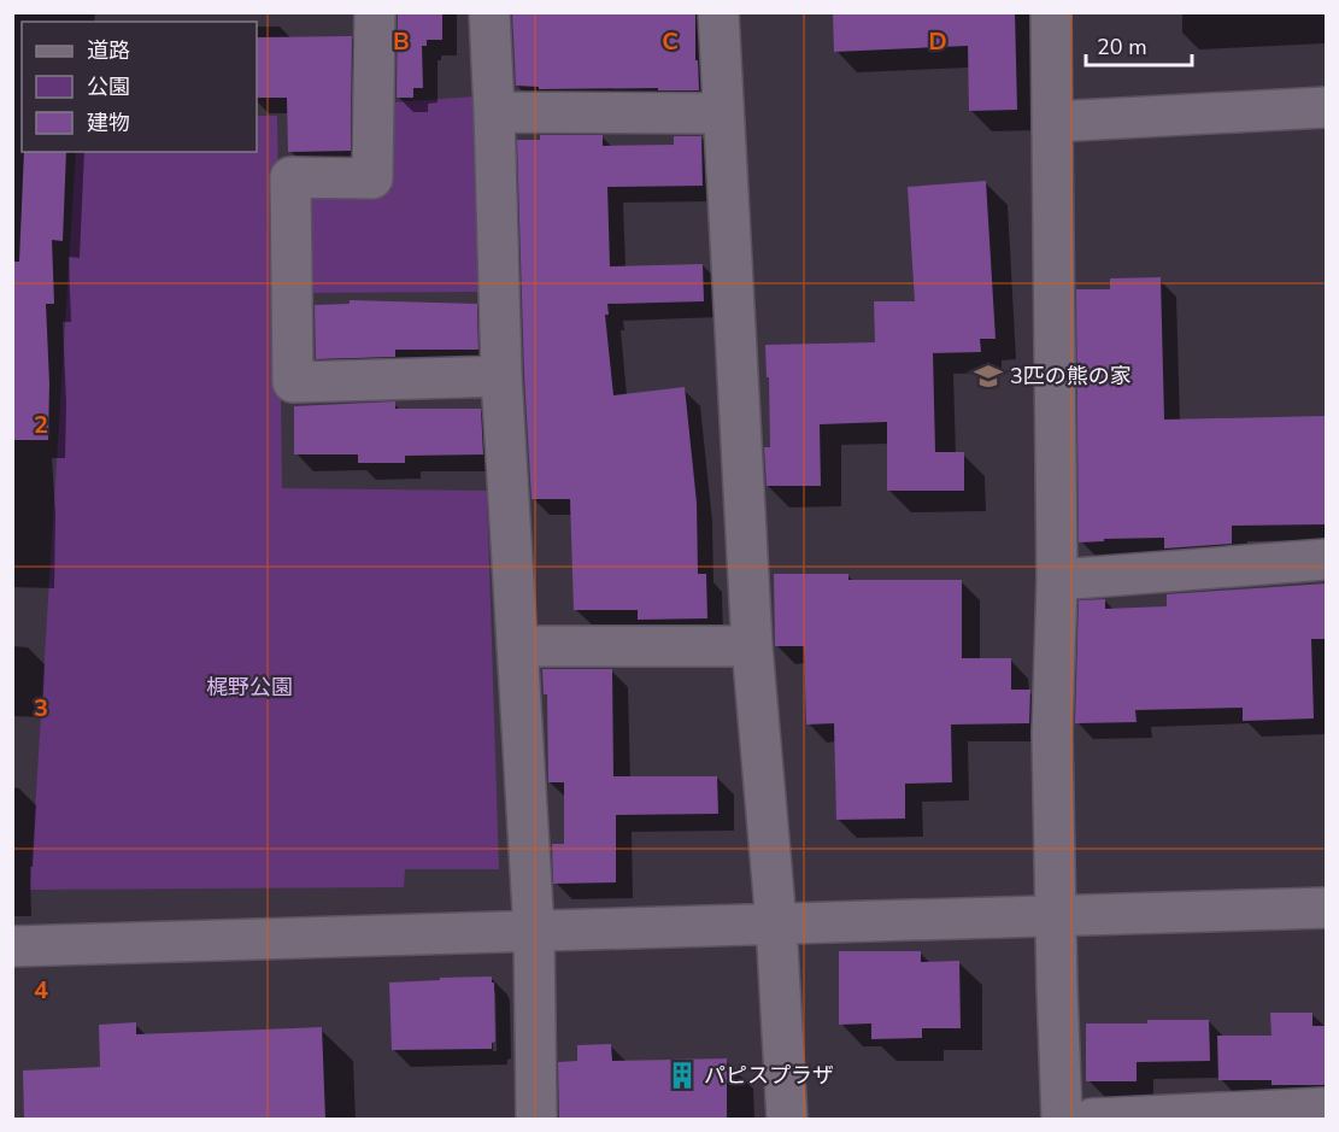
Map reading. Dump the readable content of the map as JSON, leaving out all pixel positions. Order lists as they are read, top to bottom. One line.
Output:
{"parks":["梶野公園"],"places":{"school or university":["3匹の熊の家"],"building":["パピスプラザ"]},"legend":["道路","公園","建物"],"scale_bar":"20 m","grid":{"columns":["B","C","D"],"rows":["2","3","4"]}}
